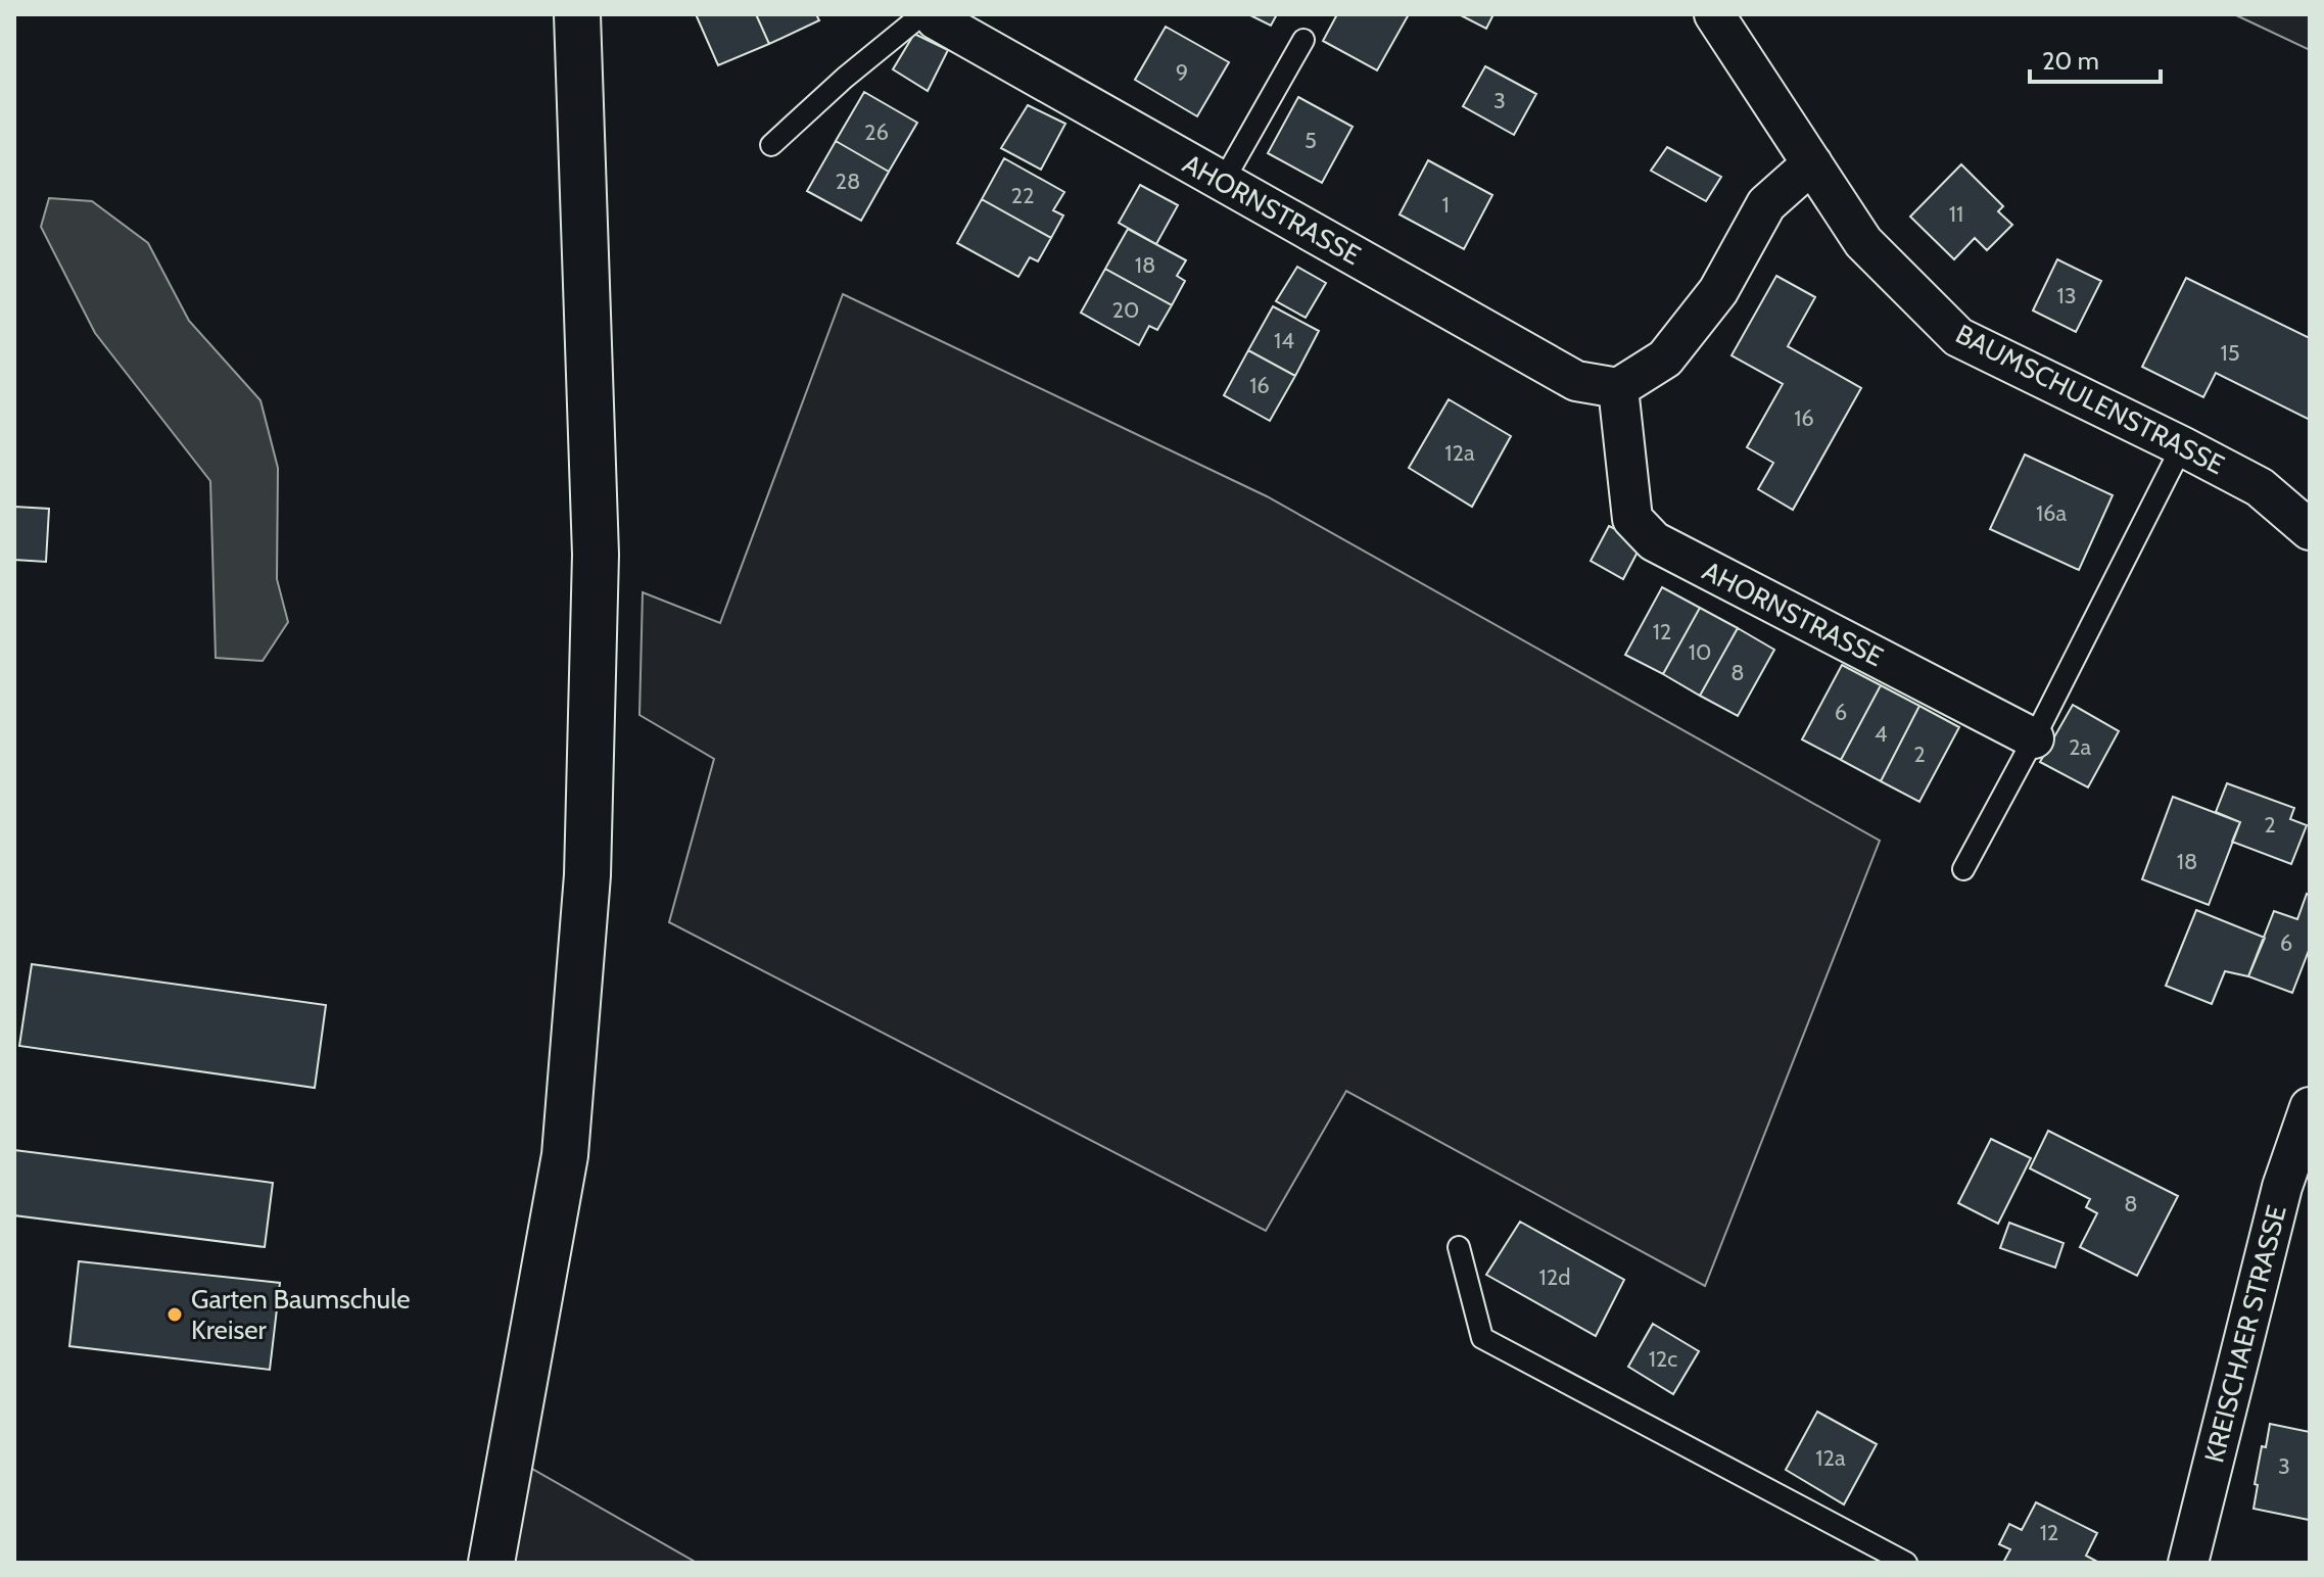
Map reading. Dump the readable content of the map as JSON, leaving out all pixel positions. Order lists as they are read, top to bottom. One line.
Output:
{"streets":{"street":["AHORNSTRASSE","BAUMSCHULENSTRASSE","KREISCHAER STRASSE"]},"places":["Garten Baumschule Kreiser"],"house_numbers":["9","3","26","5","28","22","1","11","18","13","20","14","15","16","16","12a","16a","12","10","8","6","4","2a","2","2","18","6","8","12d","12c","12a","3","12"],"scale_bar":"20 m"}
